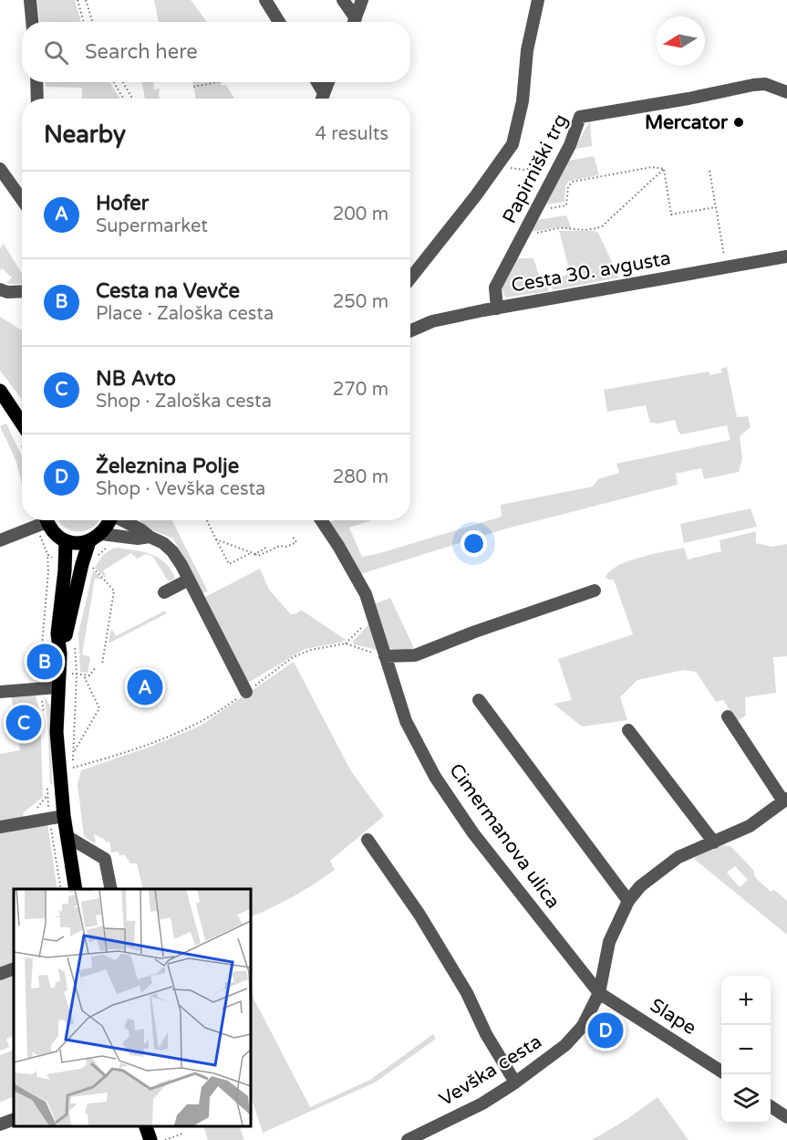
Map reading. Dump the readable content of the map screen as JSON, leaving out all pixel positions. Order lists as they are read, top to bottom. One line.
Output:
{"streets":{"street":["Papirniški trg","Cesta 30. avgusta","Cimermanova ulica","Slape","Vevška cesta"]},"crossings":[["Papirniški trg","Cesta 30. avgusta"],["Cimermanova ulica","Slape"],["Cimermanova ulica","Vevška cesta"],["Slape","Vevška cesta"]],"places":["Mercator"],"north":"left","page":{"search":"Search here","heading":["Nearby","4 results"],"list":[{"mark":"A","name":"Hofer","note":"Supermarket","value":"200 m"},{"mark":"B","name":"Cesta na Vevče","note":"Place · Zaloška cesta","value":"250 m"},{"mark":"C","name":"NB Avto","note":"Shop · Zaloška cesta","value":"270 m"},{"mark":"D","name":"Železnina Polje","note":"Shop · Vevška cesta","value":"280 m"}],"pins":["B","A","C","D"],"map_buttons":["+","−"]}}
